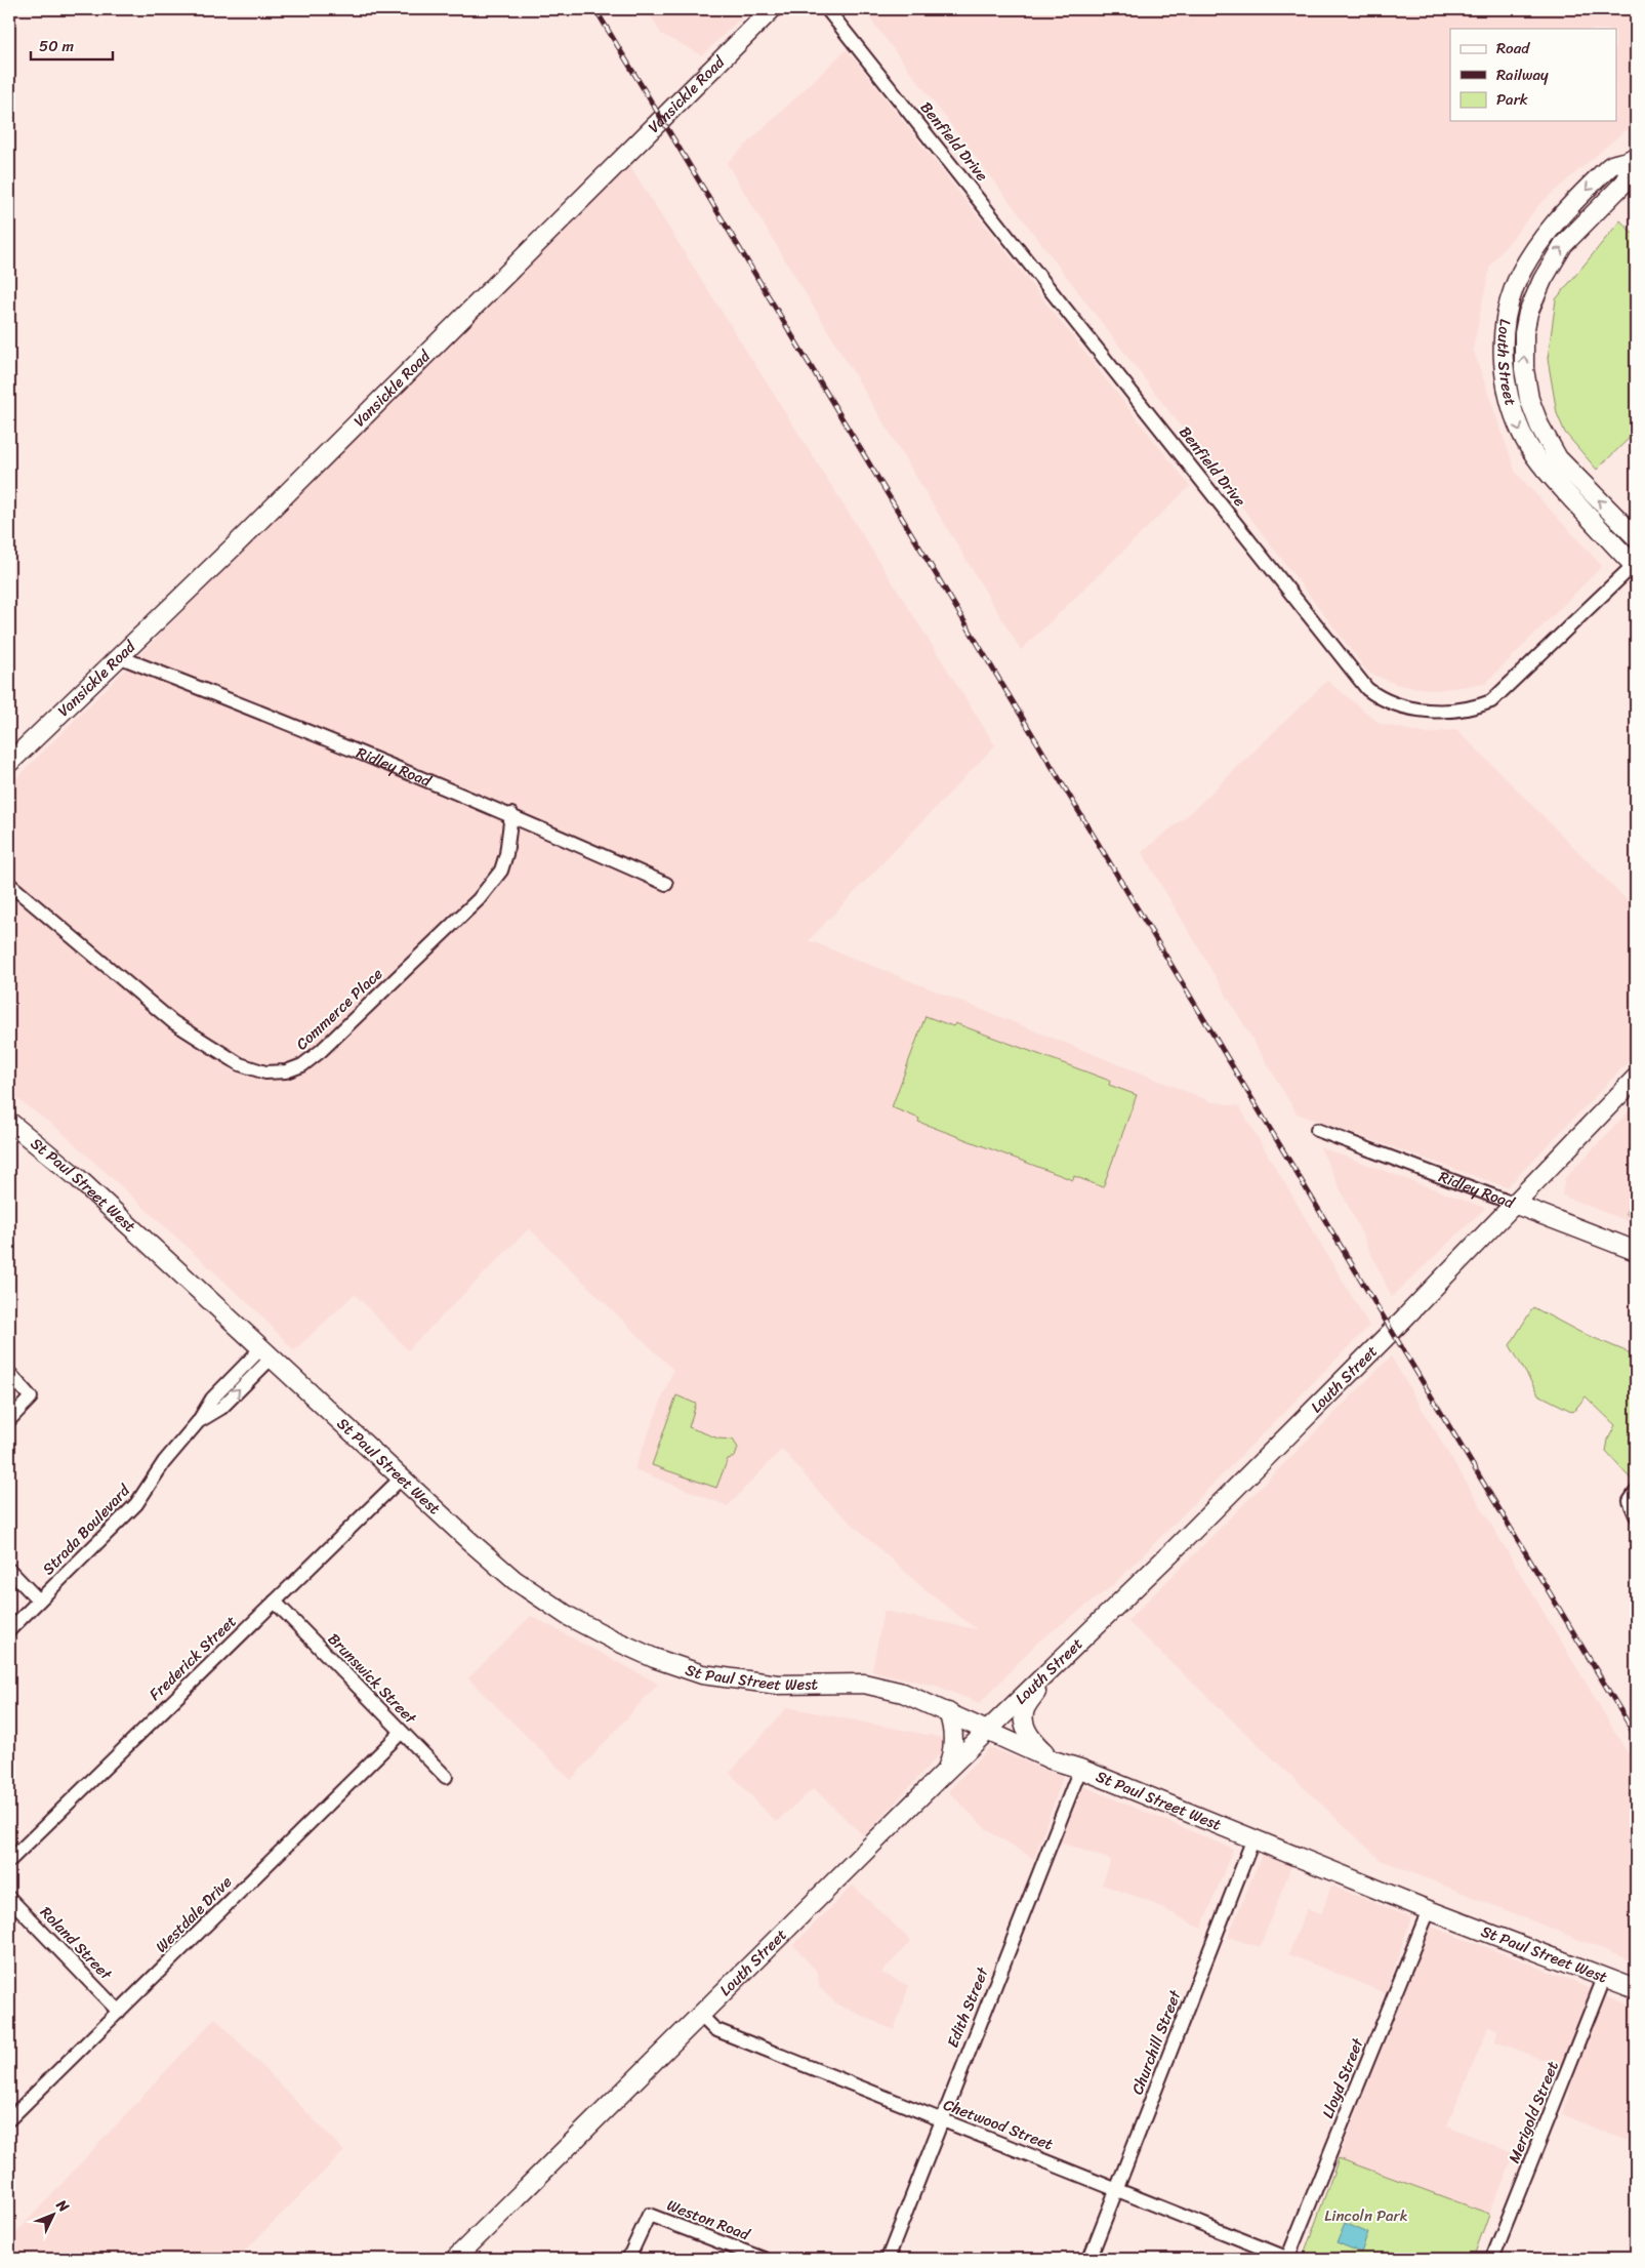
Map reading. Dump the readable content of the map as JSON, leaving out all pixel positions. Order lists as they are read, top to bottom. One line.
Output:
{"streets":{"main road":["Vansickle Road","Louth Street","Ridley Road","St Paul Street West"],"street":["Benfield Drive","Commerce Place","Strada Boulevard","Frederick Street","Brunswick Street","Westdale Drive","Roland Street","Edith Street","Churchill Street","Lloyd Street","Merigold Street","Chetwood Street","Weston Road"]},"crossings":[["Vansickle Road","Ridley Road"],["Benfield Drive","Louth Street"],["Louth Street","Ridley Road"],["Louth Street","St Paul Street West"],["Louth Street","Chetwood Street"],["Ridley Road","Commerce Place"],["St Paul Street West","Strada Boulevard"],["St Paul Street West","Frederick Street"],["St Paul Street West","Edith Street"],["St Paul Street West","Churchill Street"],["St Paul Street West","Lloyd Street"],["St Paul Street West","Merigold Street"],["Frederick Street","Brunswick Street"],["Brunswick Street","Westdale Drive"],["Westdale Drive","Roland Street"],["Edith Street","Chetwood Street"],["Churchill Street","Chetwood Street"],["Lloyd Street","Chetwood Street"]],"parks":["Lincoln Park"],"legend":["Road","Railway","Park"],"scale_bar":"50 m","north":"top right"}
